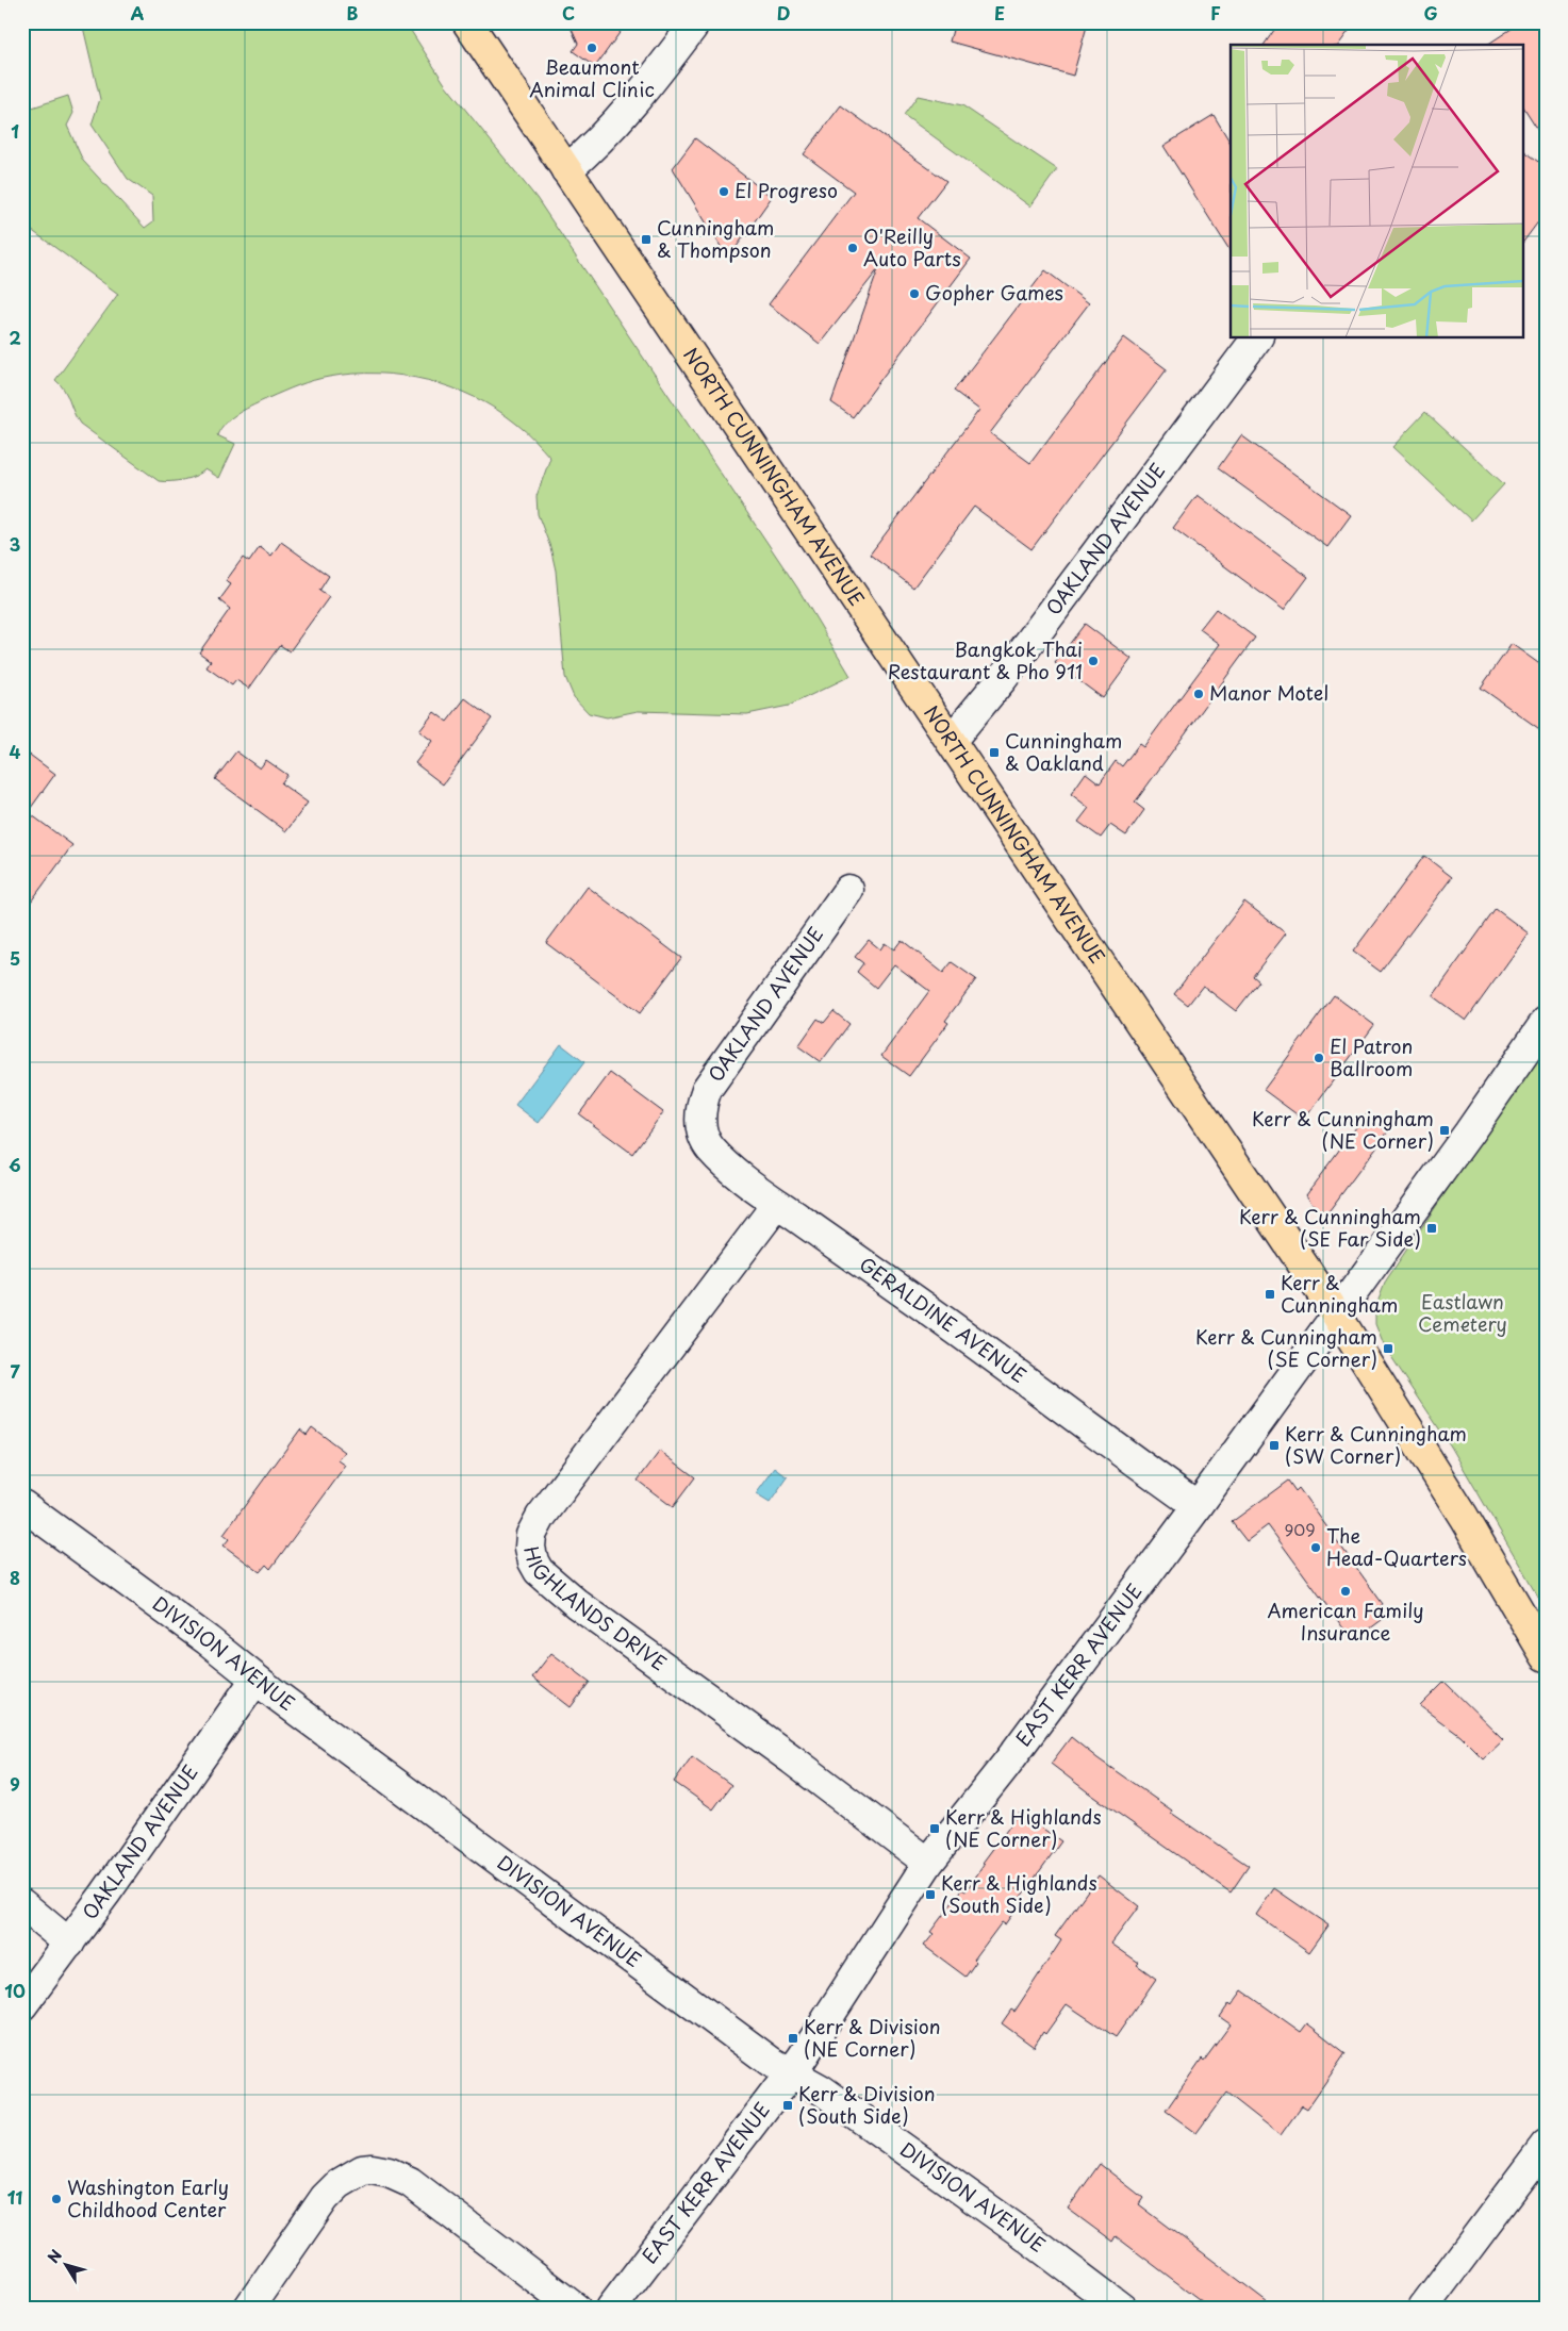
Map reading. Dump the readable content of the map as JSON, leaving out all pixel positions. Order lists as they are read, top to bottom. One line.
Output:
{"streets":{"main road":["NORTH CUNNINGHAM AVENUE"],"street":["OAKLAND AVENUE","GERALDINE AVENUE","HIGHLANDS DRIVE","DIVISION AVENUE","EAST KERR AVENUE"]},"crossings":[["NORTH CUNNINGHAM AVENUE","OAKLAND AVENUE"],["NORTH CUNNINGHAM AVENUE","EAST KERR AVENUE"],["OAKLAND AVENUE","GERALDINE AVENUE"],["OAKLAND AVENUE","DIVISION AVENUE"],["GERALDINE AVENUE","HIGHLANDS DRIVE"],["GERALDINE AVENUE","EAST KERR AVENUE"],["HIGHLANDS DRIVE","EAST KERR AVENUE"],["DIVISION AVENUE","EAST KERR AVENUE"]],"parks":["Eastlawn Cemetery"],"places":{"other":["Beaumont Animal Clinic","El Progreso","O'Reilly Auto Parts","Gopher Games","Bangkok Thai Restaurant & Pho 911","Manor Motel","El Patron Ballroom","The Head-Quarters","American Family Insurance","Washington Early Childhood Center"],"transit":["Cunningham & Thompson","Cunningham & Oakland","Kerr & Cunningham (NE Corner)","Kerr & Cunningham (SE Far Side)","Kerr & Cunningham","Kerr & Cunningham (SE Corner)","Kerr & Cunningham (SW Corner)","Kerr & Highlands (NE Corner)","Kerr & Highlands (South Side)","Kerr & Division (NE Corner)","Kerr & Division (South Side)"]},"house_numbers":["909"],"north":"top left","grid":{"columns":["A","B","C","D","E","F","G"],"rows":["1","2","3","4","5","6","7","8","9","10","11"]}}
